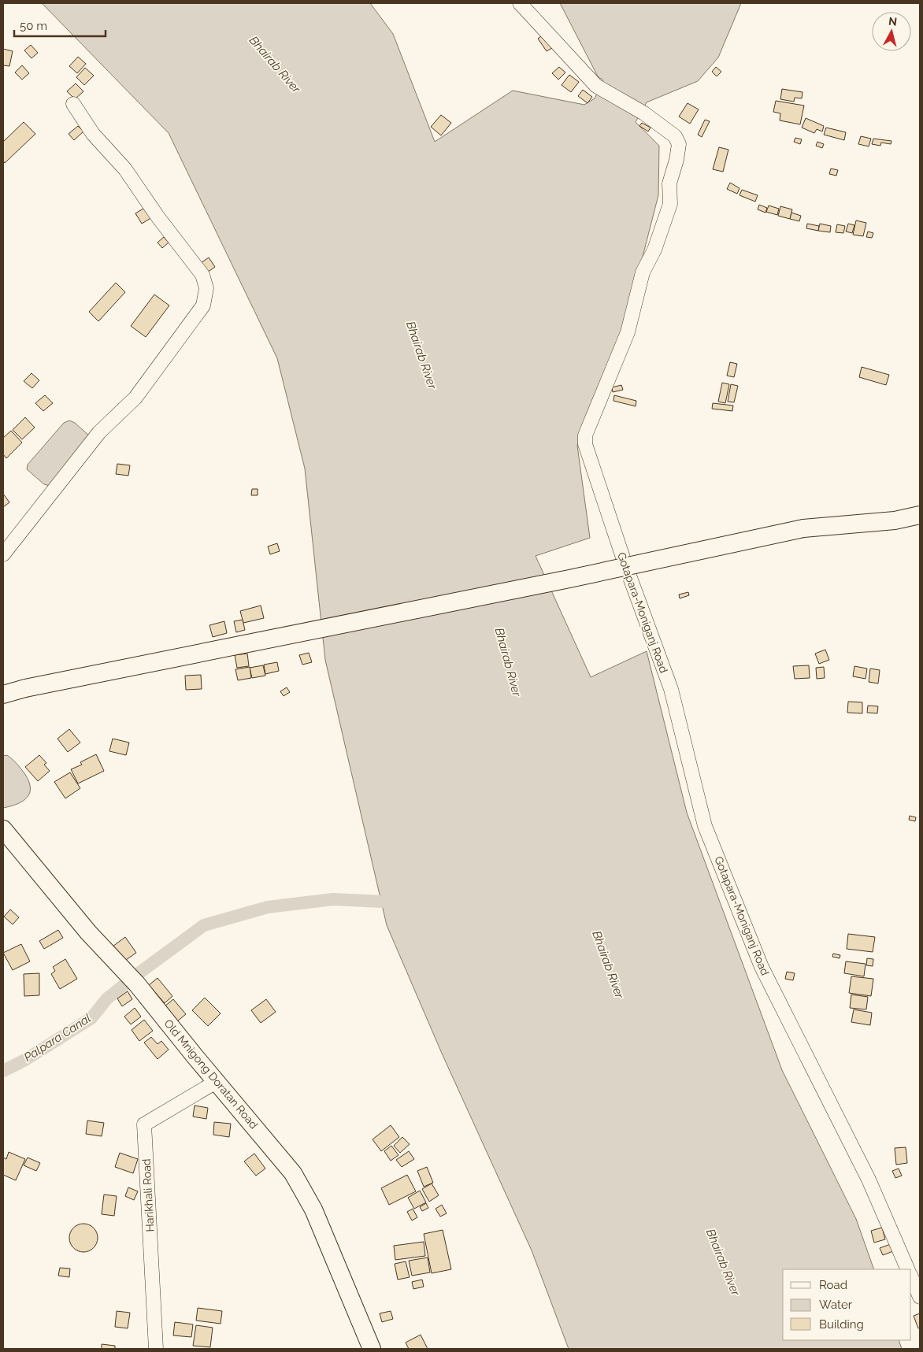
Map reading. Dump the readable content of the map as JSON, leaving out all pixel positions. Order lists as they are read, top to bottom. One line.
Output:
{"streets":{"main road":["Old Mnigong Doratan Road"],"street":["Gotapara-Moniganj Road","Harikhali Road"]},"crossings":[["Old Mnigong Doratan Road","Harikhali Road"]],"water":["Bhairab River","Palpara Canal"],"legend":["Road","Water","Building"],"scale_bar":"50 m","north":"top"}
